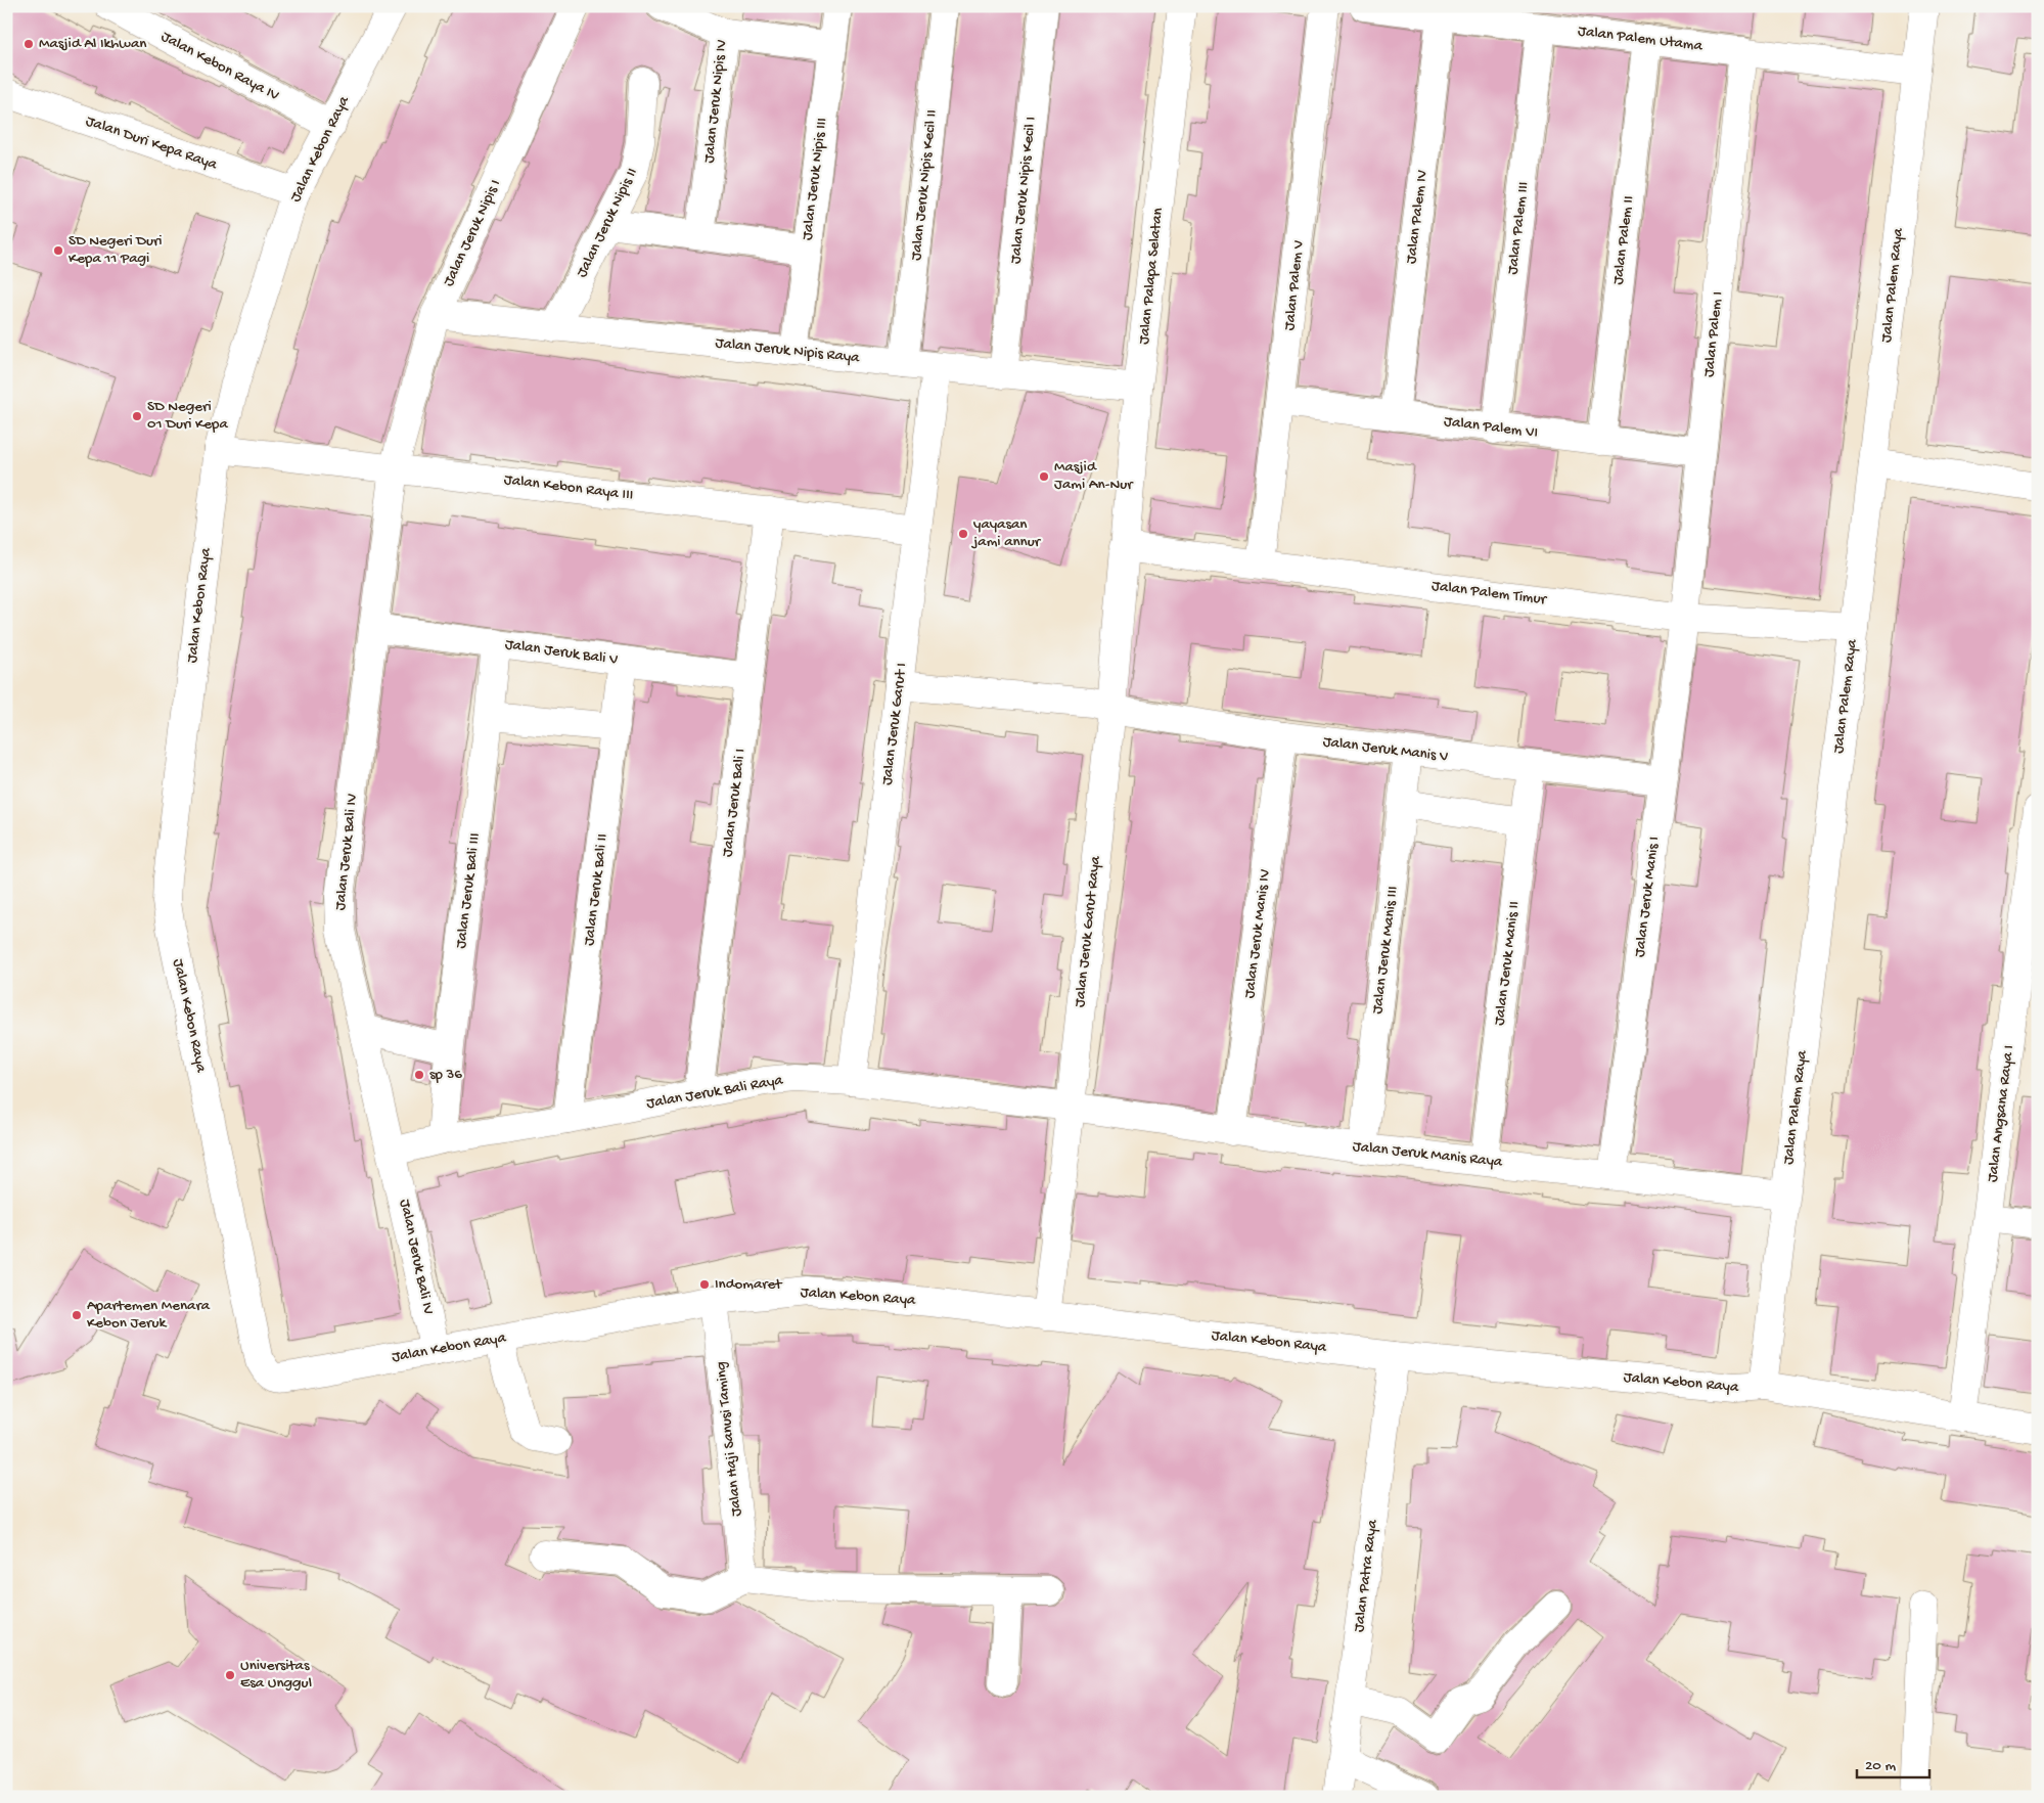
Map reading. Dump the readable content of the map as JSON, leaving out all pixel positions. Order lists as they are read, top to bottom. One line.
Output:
{"streets":{"street":["Jalan Palem Utama","Jalan Kebon Raya IV","Jalan Jeruk Nipis IV","Jalan Duri Kepa Raya","Jalan Kebon Raya","Jalan Jeruk Nipis III","Jalan Jeruk Nipis Kecil II","Jalan Jeruk Nipis Kecil I","Jalan Palem IV","Jalan Jeruk Nipis II","Jalan Palem III","Jalan Jeruk Nipis I","Jalan Palem II","Jalan Palapa Selatan","Jalan Palem V","Jalan Palem Raya","Jalan Palem I","Jalan Jeruk Nipis Raya","Jalan Palem VI","Jalan Kebon Raya III","Jalan Palem Timur","Jalan Jeruk Bali V","Jalan Jeruk Garut I","Jalan Jeruk Manis V","Jalan Jeruk Bali I","Jalan Jeruk Bali IV","Jalan Jeruk Bali II","Jalan Jeruk Bali III","Jalan Jeruk Manis I","Jalan Jeruk Garut Raya","Jalan Jeruk Manis IV","Jalan Jeruk Manis III","Jalan Jeruk Manis II","Jalan Jeruk Bali Raya","Jalan Angsana Raya I","Jalan Jeruk Manis Raya","Jalan Haji Sanusi Taming","Jalan Patra Raya"]},"crossings":[["Jalan Palem Utama","Jalan Palem IV"],["Jalan Palem Utama","Jalan Palem III"],["Jalan Palem Utama","Jalan Palem II"],["Jalan Palem Utama","Jalan Palem Raya"],["Jalan Palem Utama","Jalan Palem I"],["Jalan Kebon Raya IV","Jalan Kebon Raya"],["Jalan Duri Kepa Raya","Jalan Kebon Raya"],["Jalan Kebon Raya","Jalan Palem Raya"],["Jalan Kebon Raya","Jalan Kebon Raya III"],["Jalan Kebon Raya","Jalan Jeruk Bali IV"],["Jalan Kebon Raya","Jalan Jeruk Garut Raya"],["Jalan Kebon Raya","Jalan Angsana Raya I"],["Jalan Kebon Raya","Jalan Haji Sanusi Taming"],["Jalan Kebon Raya","Jalan Patra Raya"],["Jalan Jeruk Nipis III","Jalan Jeruk Nipis Raya"],["Jalan Jeruk Nipis Kecil II","Jalan Jeruk Nipis Raya"],["Jalan Jeruk Nipis Kecil I","Jalan Jeruk Nipis Raya"],["Jalan Palem IV","Jalan Palem VI"],["Jalan Jeruk Nipis II","Jalan Jeruk Nipis Raya"],["Jalan Palem III","Jalan Palem VI"],["Jalan Jeruk Nipis I","Jalan Jeruk Nipis Raya"],["Jalan Jeruk Nipis I","Jalan Kebon Raya III"],["Jalan Jeruk Nipis I","Jalan Jeruk Bali IV"],["Jalan Palem II","Jalan Palem VI"],["Jalan Palapa Selatan","Jalan Jeruk Nipis Raya"],["Jalan Palapa Selatan","Jalan Palem Timur"],["Jalan Palapa Selatan","Jalan Jeruk Garut Raya"],["Jalan Palem V","Jalan Palem VI"],["Jalan Palem V","Jalan Palem Timur"],["Jalan Palem Raya","Jalan Palem Timur"],["Jalan Palem Raya","Jalan Jeruk Manis Raya"],["Jalan Palem I","Jalan Palem VI"],["Jalan Palem I","Jalan Palem Timur"],["Jalan Palem I","Jalan Jeruk Manis I"],["Jalan Jeruk Nipis Raya","Jalan Jeruk Garut I"],["Jalan Kebon Raya III","Jalan Jeruk Garut I"],["Jalan Kebon Raya III","Jalan Jeruk Bali I"],["Jalan Kebon Raya III","Jalan Jeruk Bali IV"],["Jalan Palem Timur","Jalan Jeruk Manis I"],["Jalan Palem Timur","Jalan Jeruk Garut Raya"],["Jalan Jeruk Bali V","Jalan Jeruk Bali I"],["Jalan Jeruk Bali V","Jalan Jeruk Bali IV"],["Jalan Jeruk Bali V","Jalan Jeruk Bali II"],["Jalan Jeruk Bali V","Jalan Jeruk Bali III"],["Jalan Jeruk Garut I","Jalan Jeruk Manis V"],["Jalan Jeruk Garut I","Jalan Jeruk Bali Raya"],["Jalan Jeruk Manis V","Jalan Jeruk Manis I"],["Jalan Jeruk Manis V","Jalan Jeruk Garut Raya"],["Jalan Jeruk Manis V","Jalan Jeruk Manis IV"],["Jalan Jeruk Manis V","Jalan Jeruk Manis III"],["Jalan Jeruk Manis V","Jalan Jeruk Manis II"],["Jalan Jeruk Bali I","Jalan Jeruk Bali Raya"],["Jalan Jeruk Bali IV","Jalan Jeruk Bali Raya"],["Jalan Jeruk Bali II","Jalan Jeruk Bali Raya"],["Jalan Jeruk Bali III","Jalan Jeruk Bali Raya"],["Jalan Jeruk Manis I","Jalan Jeruk Manis Raya"],["Jalan Jeruk Garut Raya","Jalan Jeruk Bali Raya"],["Jalan Jeruk Garut Raya","Jalan Jeruk Manis Raya"],["Jalan Jeruk Manis IV","Jalan Jeruk Manis Raya"],["Jalan Jeruk Manis III","Jalan Jeruk Manis Raya"],["Jalan Jeruk Manis II","Jalan Jeruk Manis Raya"],["Jalan Jeruk Bali Raya","Jalan Jeruk Manis Raya"]],"places":["Masjid Al Ikhwan","SD Negeri Duri Kepa 11 Pagi","SD Negeri 01 Duri Kepa","Masjid Jami An-Nur","yayasan jami annur","sp 36","Indomaret","Apartemen Menara Kebon Jeruk","Universitas Esa Unggul"],"scale_bar":"20 m"}
